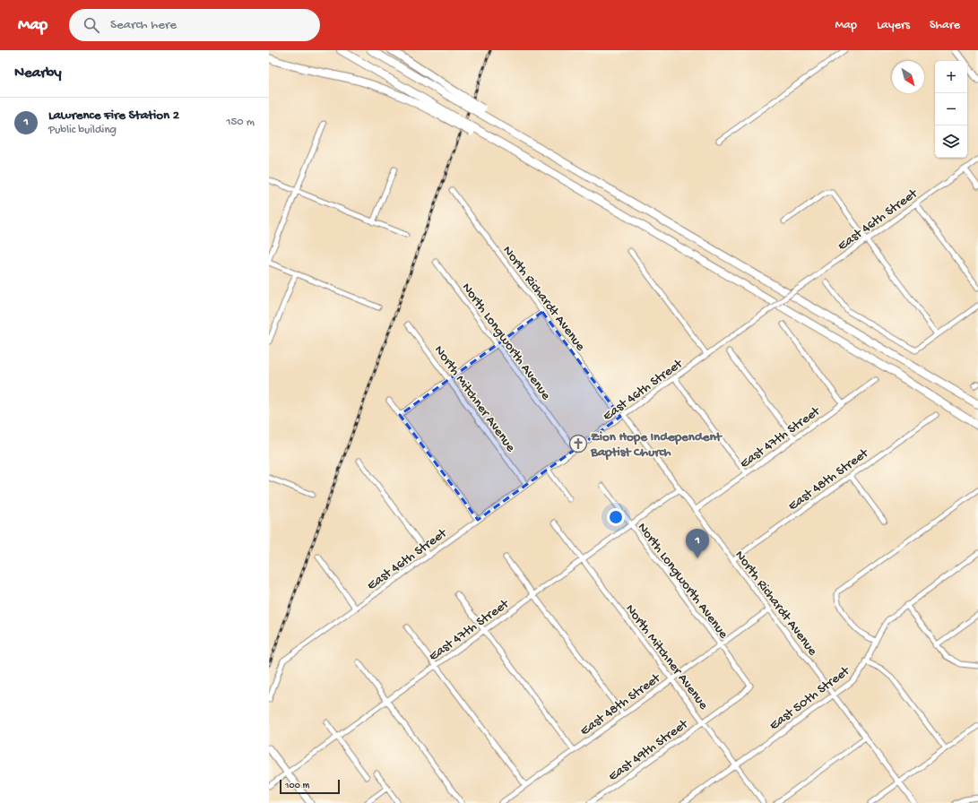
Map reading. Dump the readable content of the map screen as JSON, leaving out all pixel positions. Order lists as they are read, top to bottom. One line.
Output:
{"streets":{"street":["East 46th Street","North Richardt Avenue","North Longworth Avenue","North Mitchner Avenue","East 47th Street","East 48th Street","East 50th Street","East 49th Street"]},"crossings":[["East 46th Street","North Richardt Avenue"],["East 46th Street","North Longworth Avenue"],["East 46th Street","North Mitchner Avenue"],["North Richardt Avenue","East 47th Street"],["North Richardt Avenue","East 48th Street"],["North Richardt Avenue","East 50th Street"],["North Longworth Avenue","East 47th Street"],["North Longworth Avenue","East 48th Street"],["North Longworth Avenue","East 49th Street"],["North Mitchner Avenue","East 47th Street"],["North Mitchner Avenue","East 48th Street"],["North Mitchner Avenue","East 50th Street"],["North Mitchner Avenue","East 49th Street"]],"places":{"church":["Zion Hope Independent Baptist Church"]},"scale_bar":"100 m","north":"bottom right","page":{"header":"Map","search":"Search here","nav":["Map","Layers","Share"],"heading":"Nearby","map_buttons":["+","−"],"list":[{"mark":"1","name":"Lawrence Fire Station 2","note":"Public building","value":"150 m"}],"pins":"1","scale":"100 m"}}
